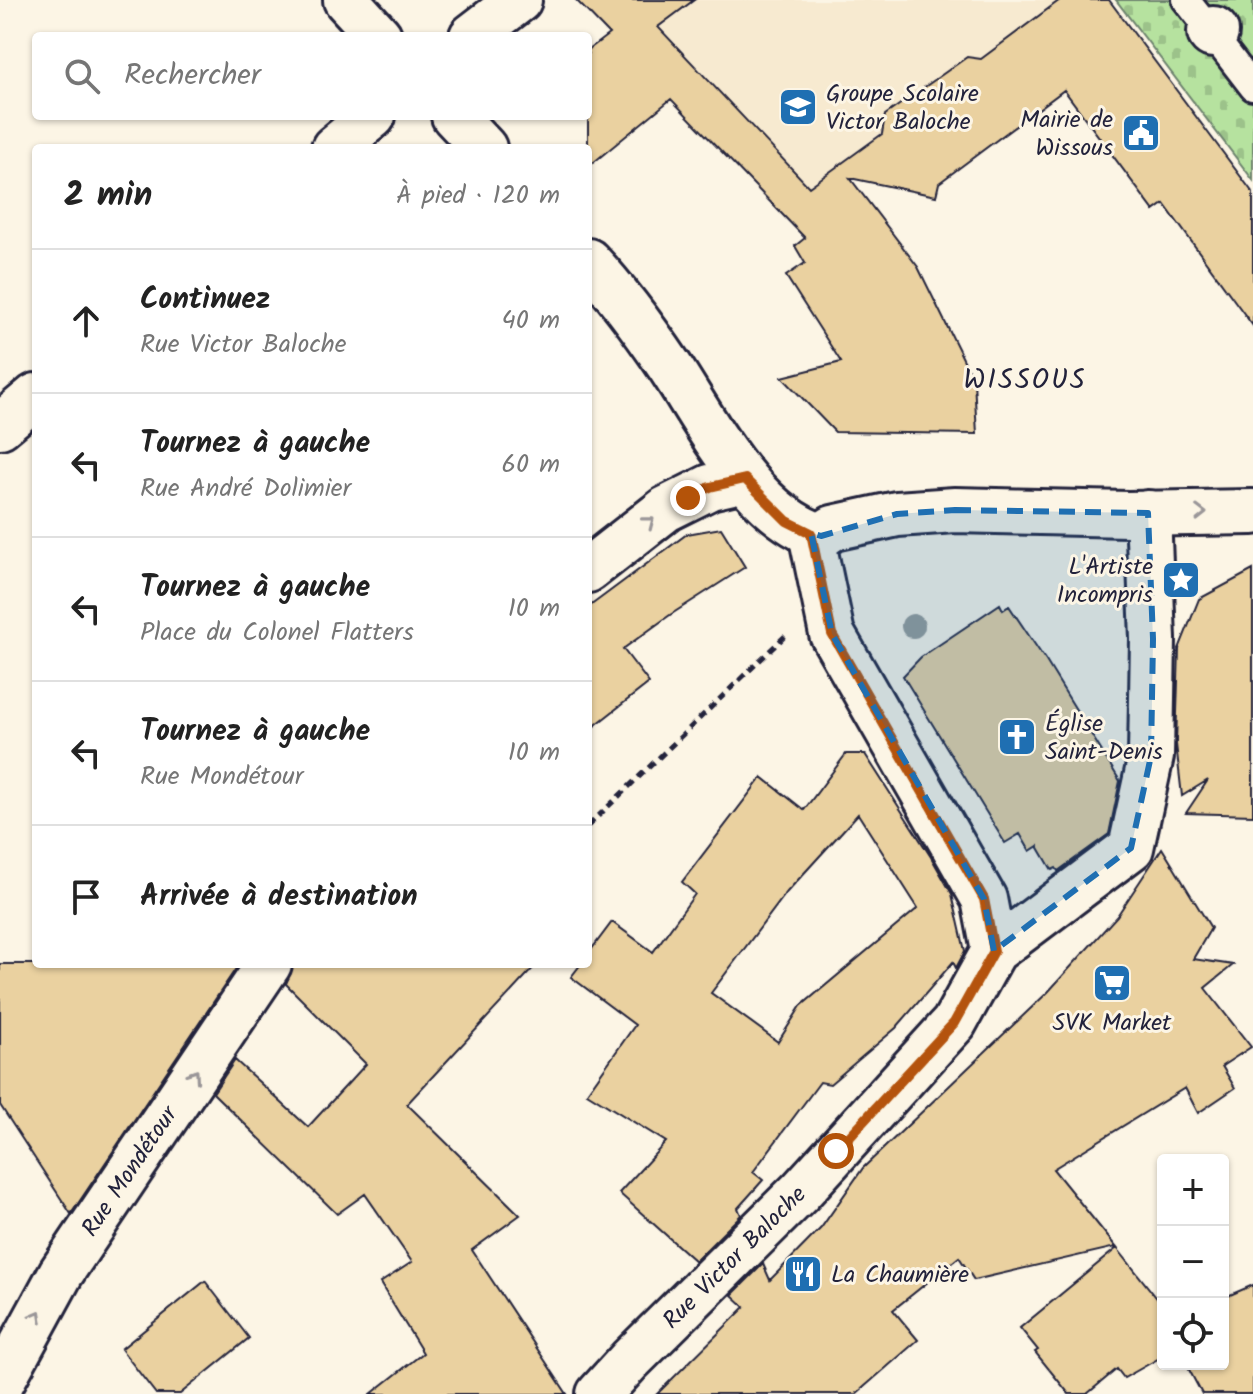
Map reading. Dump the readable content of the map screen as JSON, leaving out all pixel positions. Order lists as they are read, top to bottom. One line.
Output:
{"streets":{"street":["Rue Mondétour","Rue Victor Baloche"]},"one_way":["Rue Mondétour"],"districts":["WISSOUS"],"places":{"school or university":["Groupe Scolaire Victor Baloche"],"public building":["Mairie de Wissous"],"place":["L'Artiste Incompris"],"church":["Église Saint-Denis"],"supermarket":["SVK Market"],"restaurant":["La Chaumière"]},"page":{"search":"Rechercher","heading":["2 min","À pied · 120 m"],"list":[["Continuez","Rue Victor Baloche","40 m"],["Tournez à gauche","Rue André Dolimier","60 m"],["Tournez à gauche","Place du Colonel Flatters","10 m"],["Tournez à gauche","Rue Mondétour","10 m"],"Arrivée à destination"],"map_buttons":["+","−"]}}
